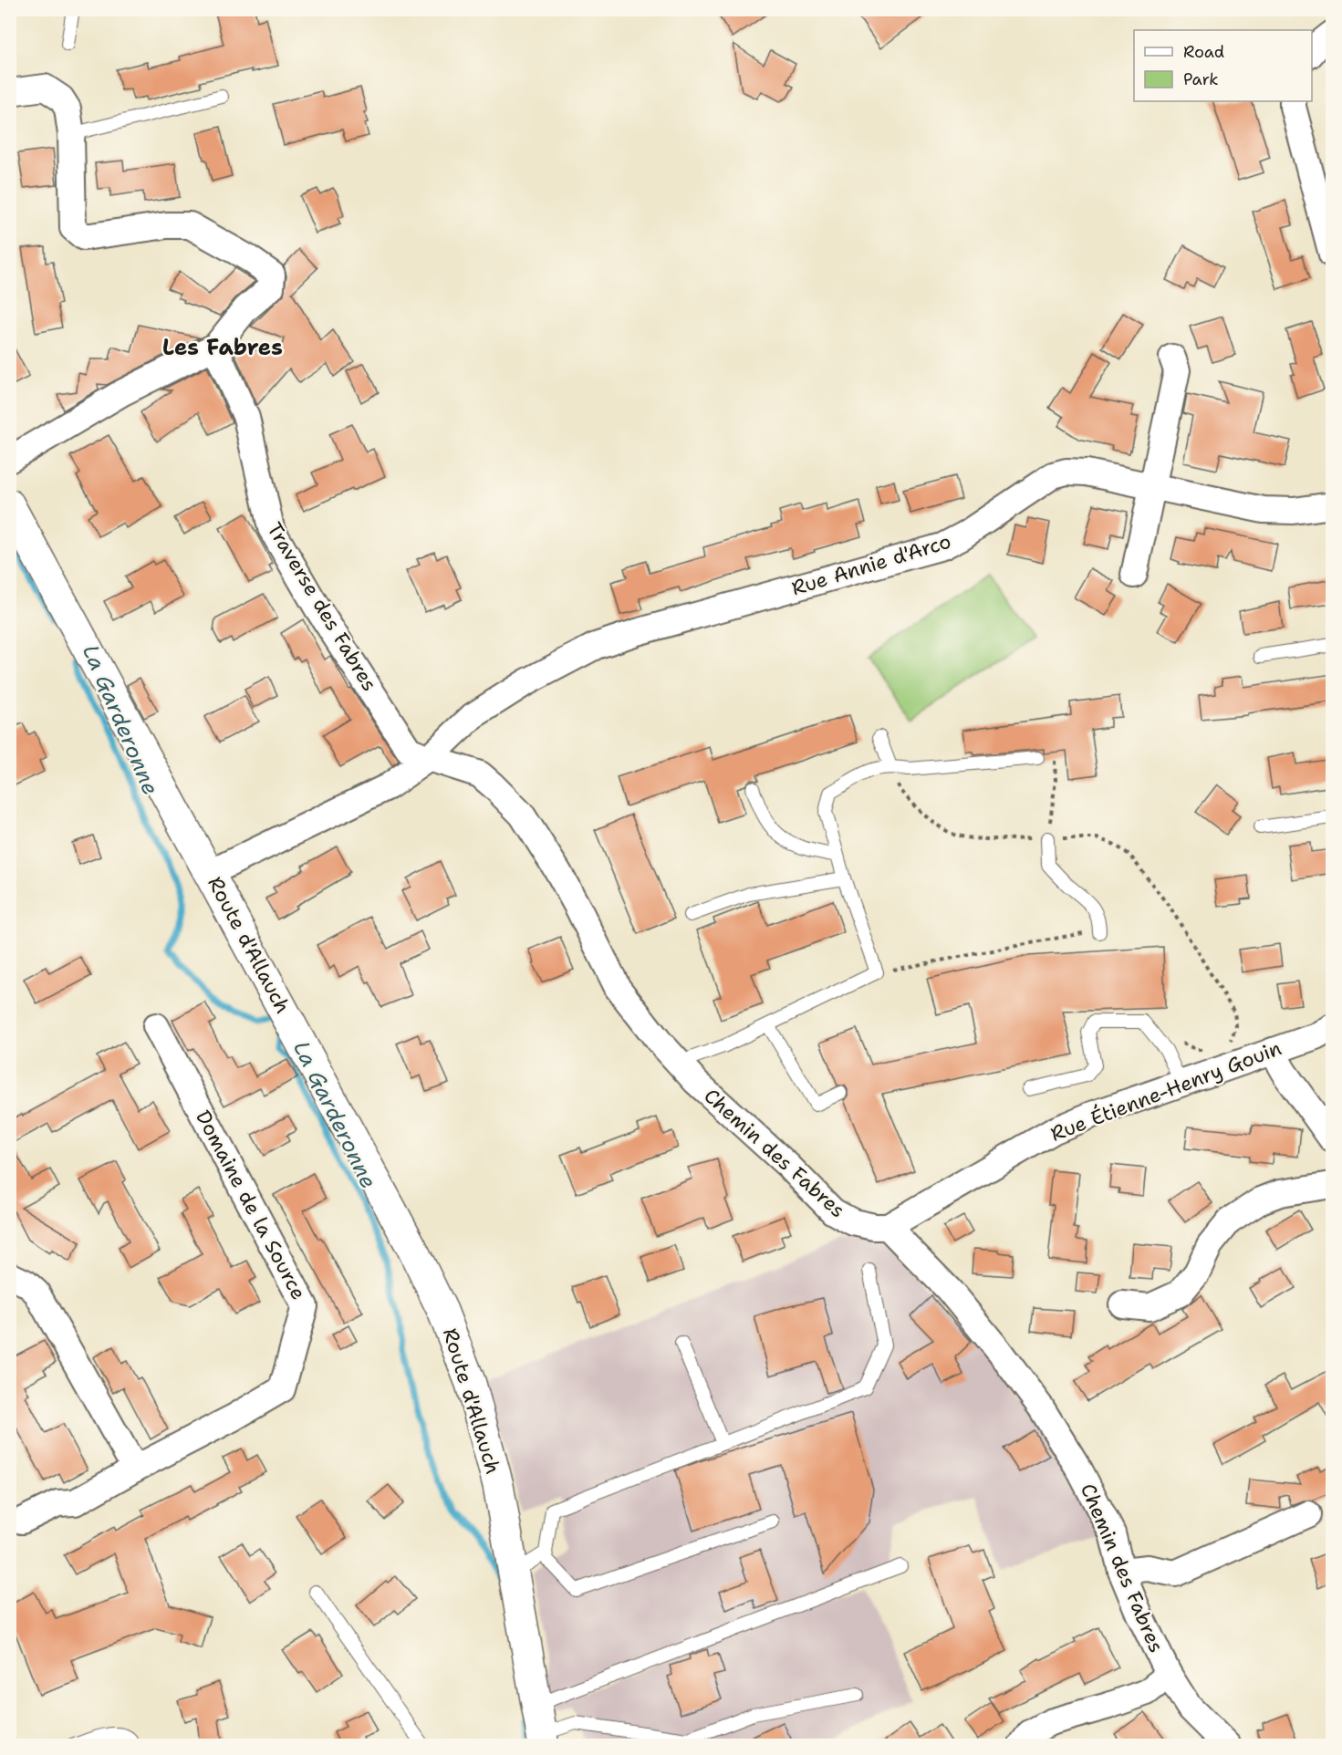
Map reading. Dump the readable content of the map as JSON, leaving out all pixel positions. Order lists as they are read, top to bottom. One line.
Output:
{"streets":{"main road":["Route d'Allauch"],"street":["Rue Annie d'Arco","Traverse des Fabres","Rue Étienne-Henry Gouin","Chemin des Fabres","Domaine de la Source"]},"crossings":[["Rue Annie d'Arco","Traverse des Fabres"],["Rue Annie d'Arco","Route d'Allauch"],["Rue Annie d'Arco","Chemin des Fabres"],["Traverse des Fabres","Chemin des Fabres"],["Rue Étienne-Henry Gouin","Chemin des Fabres"]],"districts":["Les Fabres"],"water":["La Garderonne"],"legend":["Road","Park"]}
